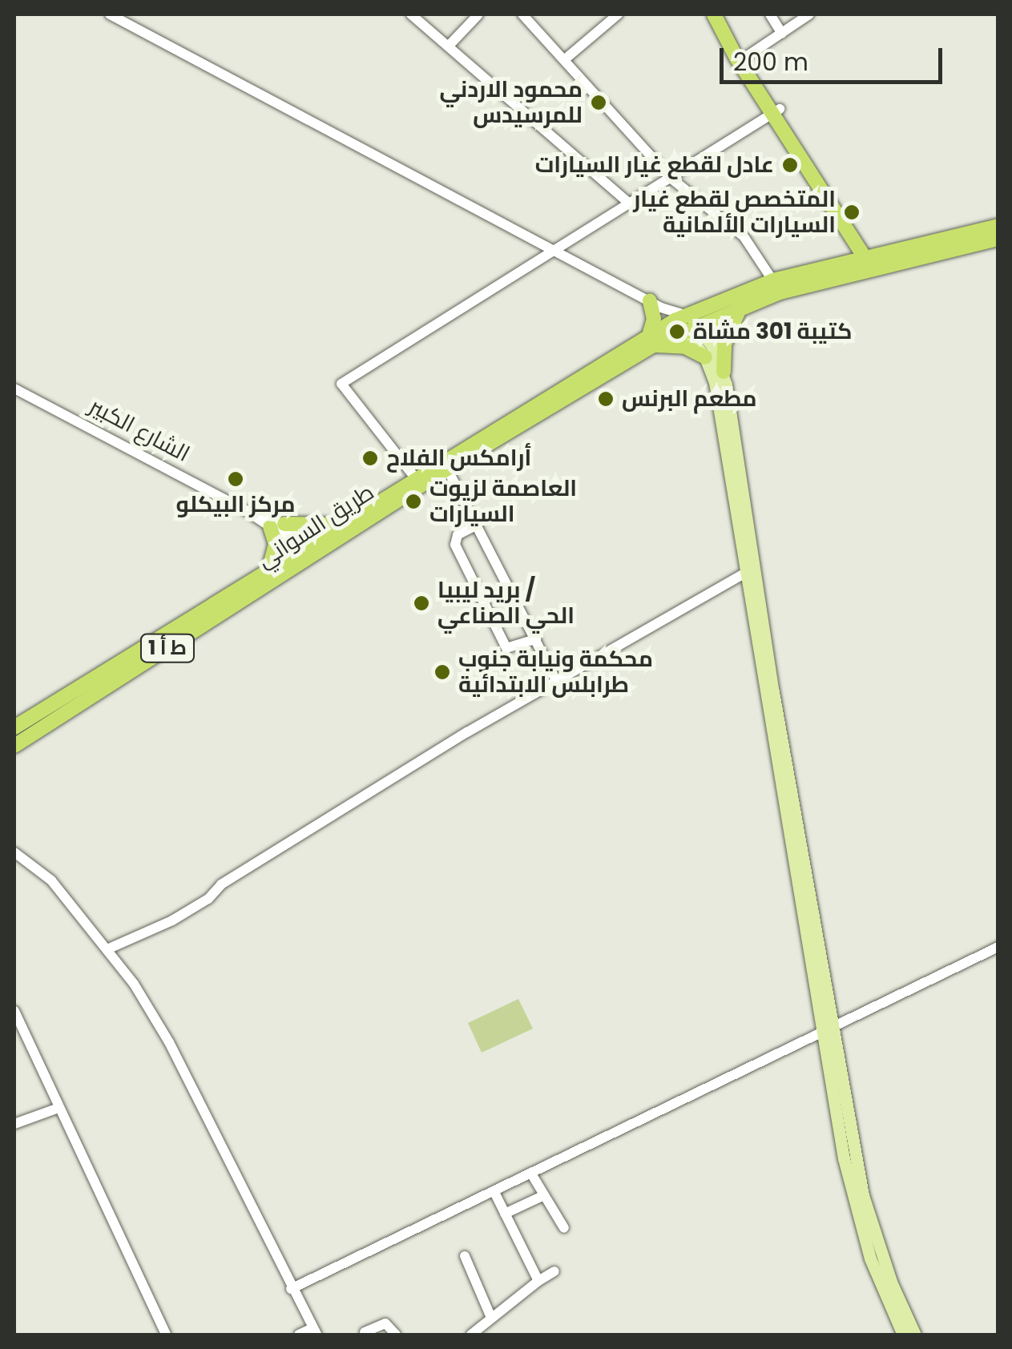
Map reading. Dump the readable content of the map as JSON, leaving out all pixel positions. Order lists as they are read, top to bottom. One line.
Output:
{"streets":{"highway":["طريق السواني","ط أ 1"],"street":["الشارع الكبير"]},"crossings":[["الشارع الكبير","طريق السواني"]],"places":["محمود الاردني للمرسيدس","عادل لقطع غيار السيارات","المتخصص لقطع غيار السيارات الألمانية","كتيبة 301 مشاة","مطعم البرنس","أرامكس الفلاح","مركز البيكلو","العاصمة لزيوت السيارات","بريد ليبيا / الحي الصناعي","محكمة ونيابة جنوب طرابلس الابتدائية"],"scale_bar":"200 m"}
